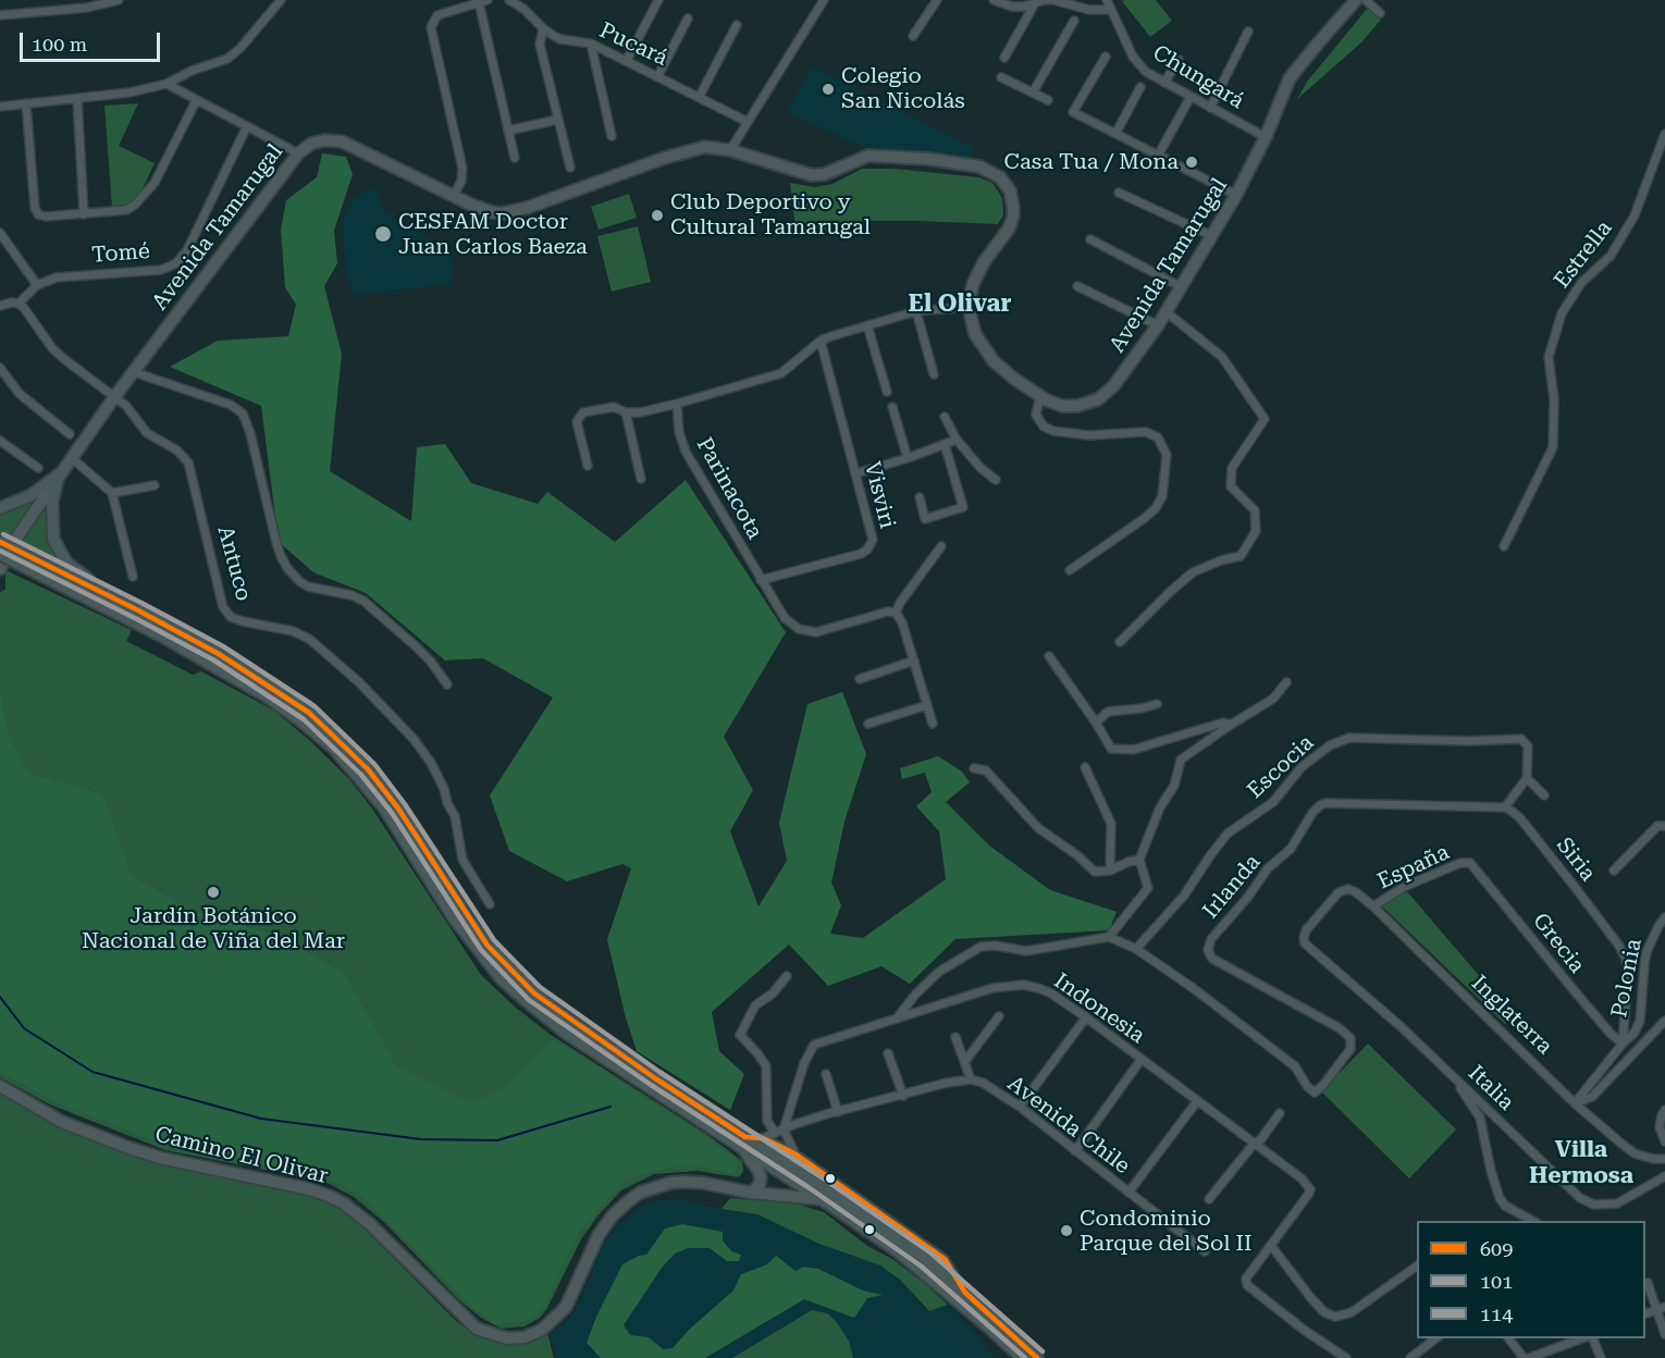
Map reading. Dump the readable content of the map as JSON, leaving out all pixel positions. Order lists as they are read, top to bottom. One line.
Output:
{"streets":{"street":["Pucará","Chungará","Avenida Tamarugal","Tomé","Estrella","Parinacota","Visviri","Antuco","Escocia","Siria","España","Irlanda","Grecia","Polonia","Indonesia","Inglaterra","Italia","Avenida Chile","Camino El Olivar"]},"crossings":[["Chungará","Avenida Tamarugal"],["Avenida Tamarugal","Antuco"],["Tomé","Antuco"],["Parinacota","Visviri"],["Escocia","Irlanda"],["Siria","Irlanda"],["Siria","Grecia"],["Siria","Polonia"],["España","Grecia"],["España","Inglaterra"],["Grecia","Polonia"],["Inglaterra","Italia"]],"districts":["El Olivar","Villa Hermosa"],"places":["Colegio San Nicolás","Casa Tua / Mona","Club Deportivo y Cultural Tamarugal","CESFAM Doctor Juan Carlos Baeza","Jardín Botánico Nacional de Viña del Mar","Condominio Parque del Sol II"],"lines":["transit line 114","transit line 609","transit line 101"],"legend":["609","101","114"],"scale_bar":"100 m"}
